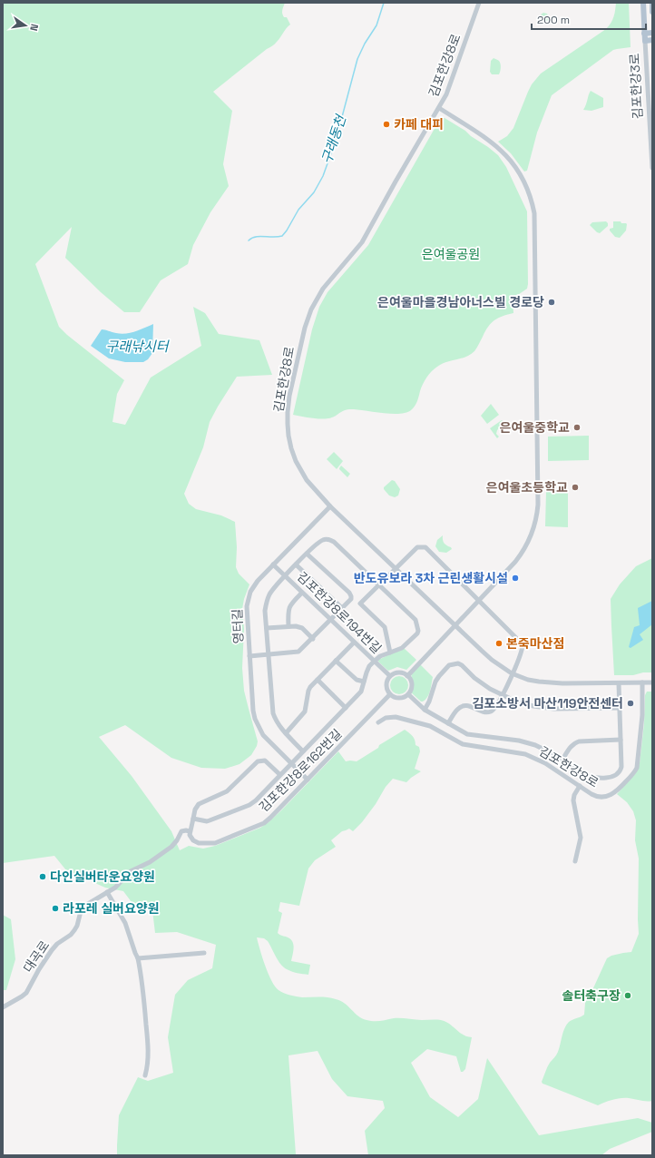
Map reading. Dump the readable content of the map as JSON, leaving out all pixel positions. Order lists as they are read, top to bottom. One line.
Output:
{"streets":{"main road":["김포한강3로"],"street":["김포한강8로","김포한강8로194번길","영터길","김포한강8로162번길","대곡로"]},"crossings":[["김포한강8로","영터길"],["김포한강8로194번길","영터길"],["김포한강8로194번길","김포한강8로162번길"],["영터길","김포한강8로162번길"],["김포한강8로162번길","대곡로"]],"water":["구래동천","구래낚시터"],"parks":["은여울공원"],"places":["카페 대피","은여울마을경남아너스빌 경로당","은여울중학교","은여울초등학교","반도유보라 3차 근린생활시설","본죽마산점","김포소방서 마산119안전센터","다인실버타운요양원","라포레 실버요양원","솔터축구장"],"scale_bar":"200 m","north":"right"}
